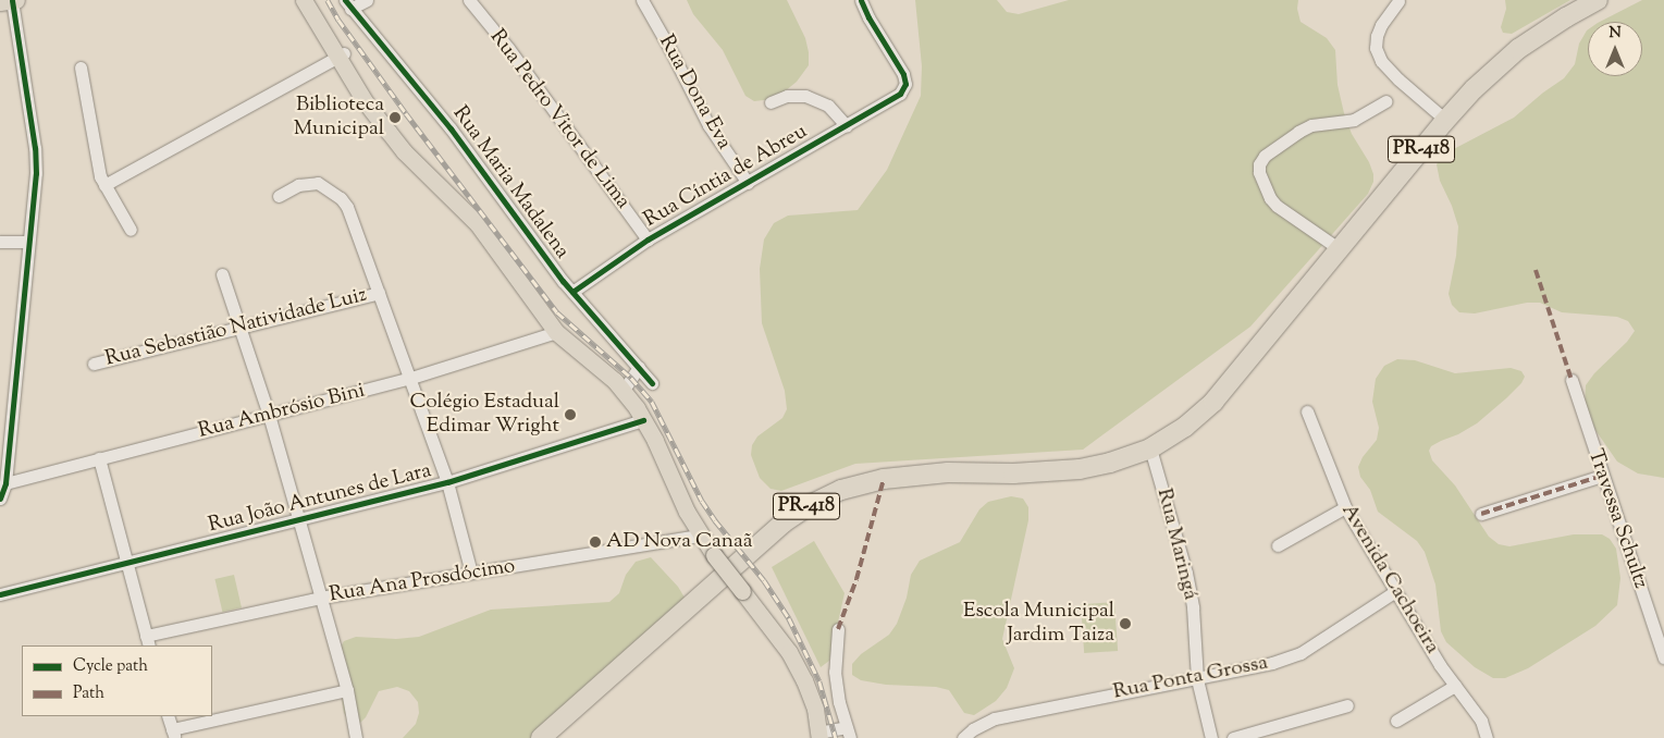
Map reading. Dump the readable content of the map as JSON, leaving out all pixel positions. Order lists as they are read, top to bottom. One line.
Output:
{"streets":{"highway":["PR-418"],"street":["Rua Dona Eva","Rua Pedro Vitor de Lima","Rua Cíntia de Abreu","Rua Maria Madalena","Rua Sebastião Natividade Luiz","Rua Ambrósio Bini","Rua João Antunes de Lara","Travessa Schultz","Rua Maringá","Avenida Cachoeira","Rua Ana Prosdócimo","Rua Ponta Grossa"]},"crossings":[["Rua Dona Eva","Rua Cíntia de Abreu"],["Rua Pedro Vitor de Lima","Rua Cíntia de Abreu"],["PR-418","Rua Maringá"],["Rua Cíntia de Abreu","Rua Maria Madalena"],["Rua Maringá","Rua Ponta Grossa"],["Avenida Cachoeira","Rua Ponta Grossa"]],"places":["Biblioteca Municipal","Colégio Estadual Edimar Wright","AD Nova Canaã","Escola Municipal Jardim Taiza"],"legend":["Cycle path","Path"],"north":"top"}
